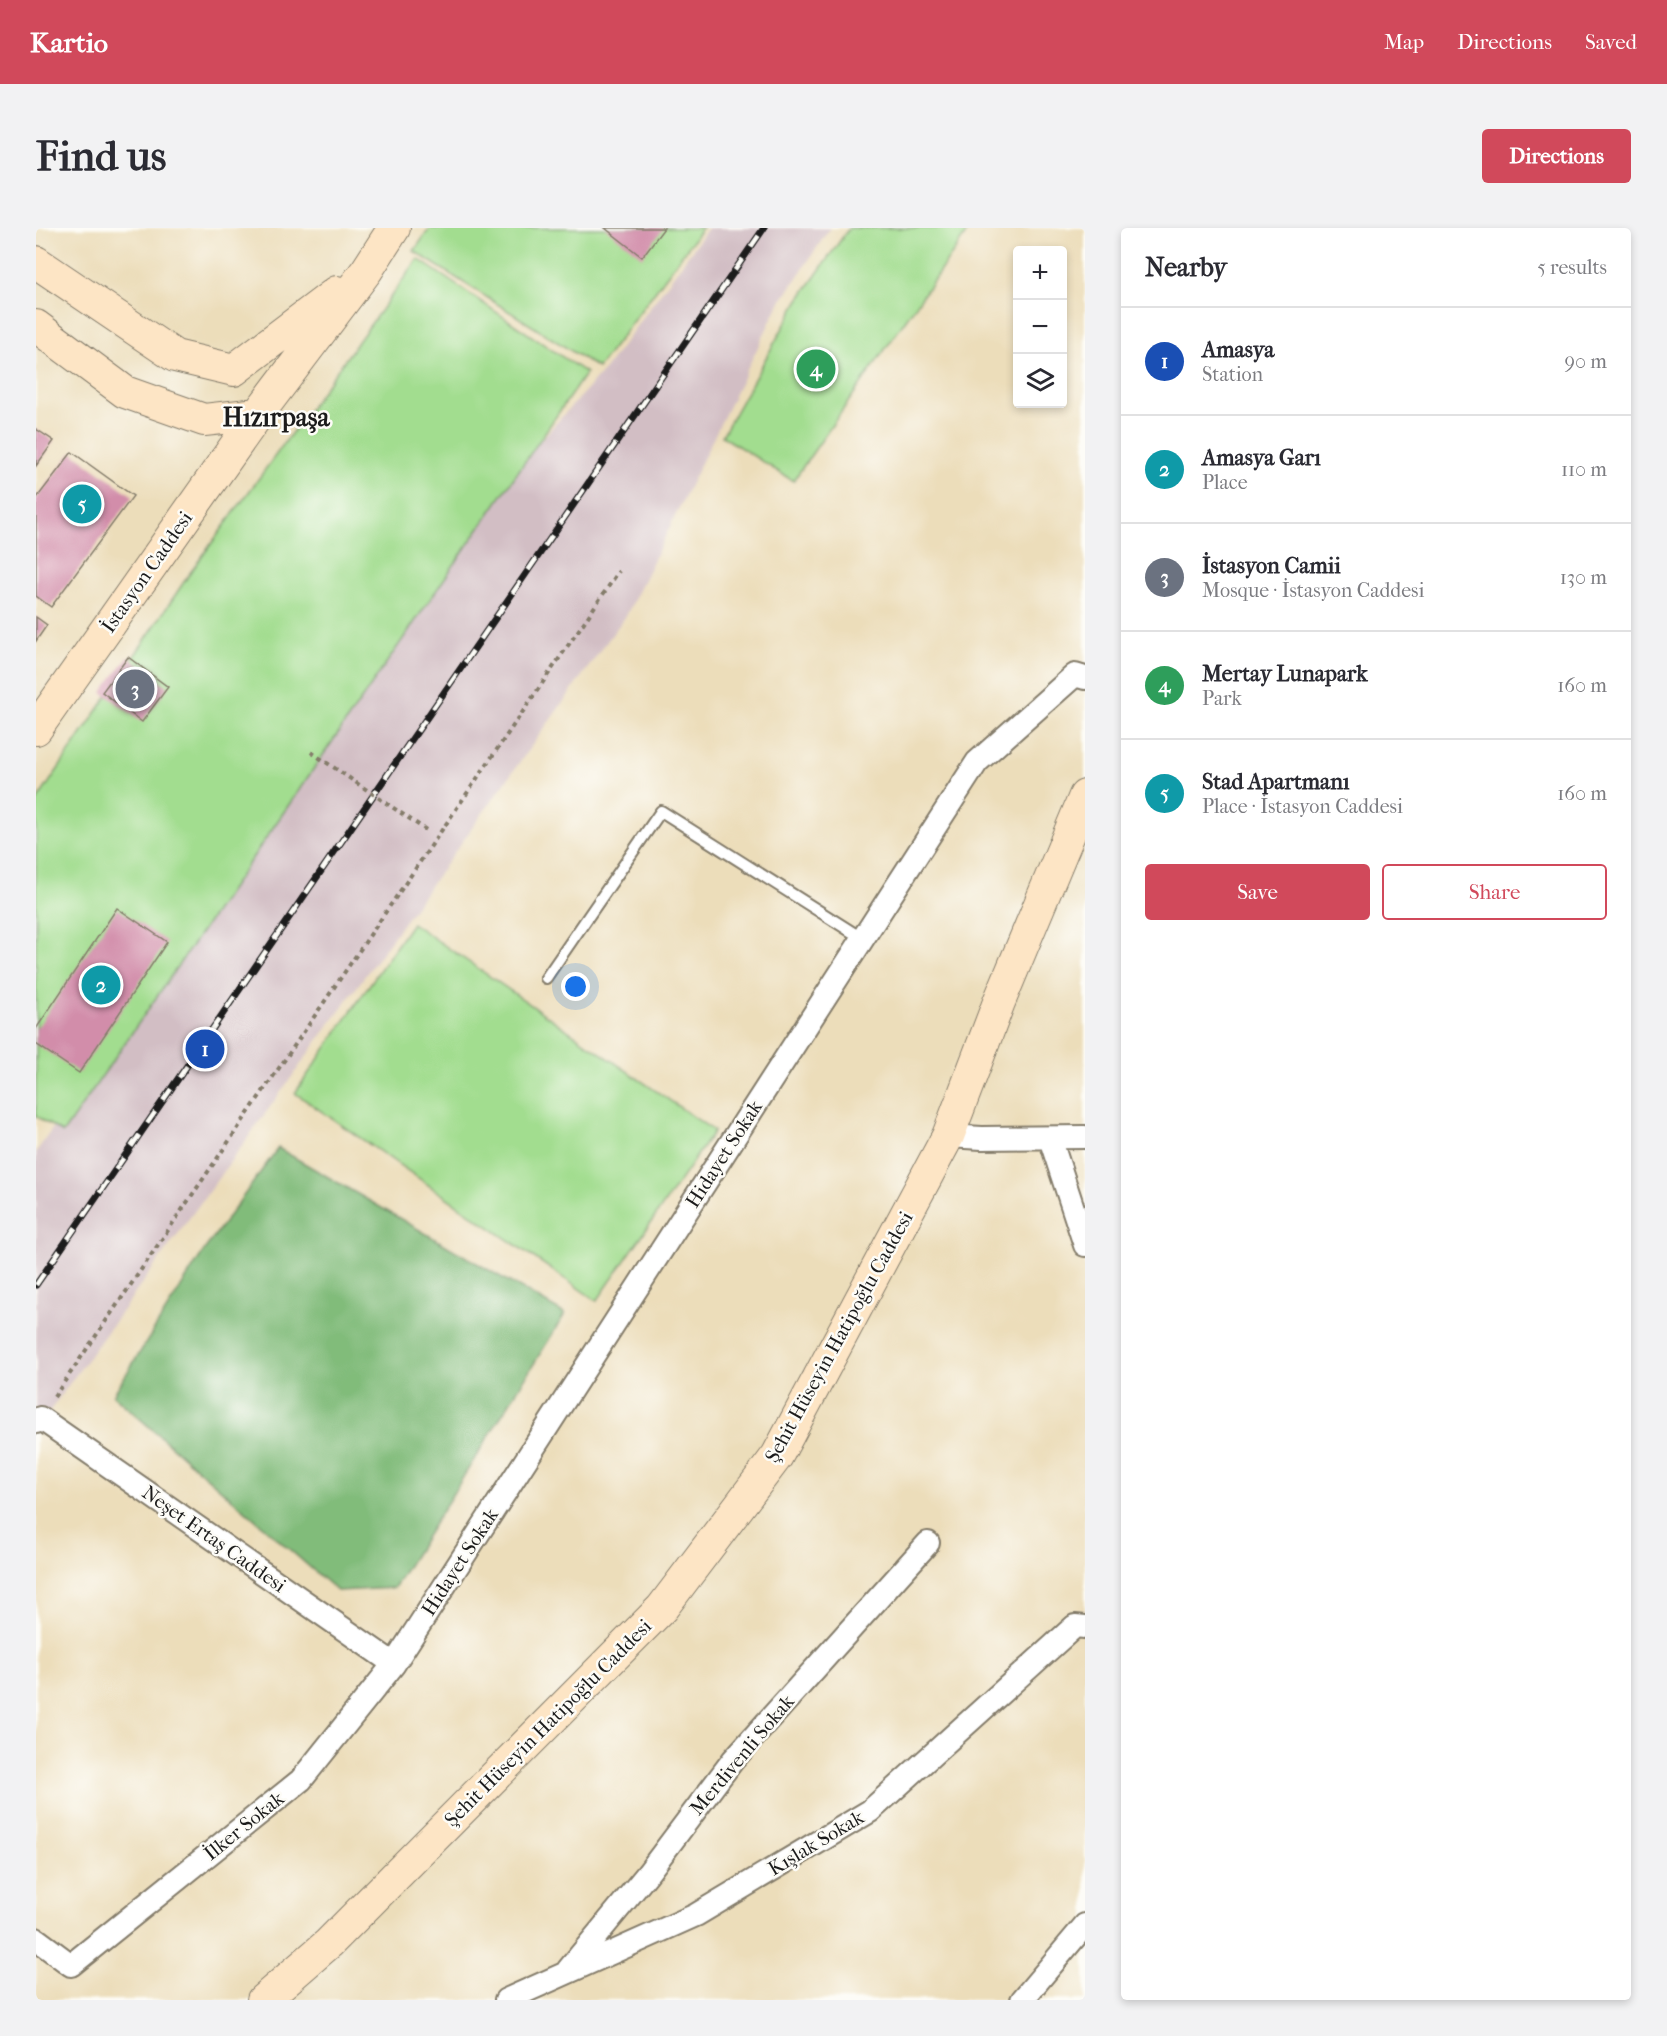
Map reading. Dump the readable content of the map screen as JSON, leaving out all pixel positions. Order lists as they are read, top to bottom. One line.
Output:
{"streets":{"street":["İstasyon Caddesi","Hidayet Sokak","Şehit Hüseyin Hatipoğlu Caddesi","Neşet Ertaş Caddesi","Merdivenli Sokak","İlker Sokak","Kışlak Sokak"]},"crossings":[["Hidayet Sokak","Neşet Ertaş Caddesi"],["Hidayet Sokak","İlker Sokak"],["Neşet Ertaş Caddesi","İlker Sokak"],["Merdivenli Sokak","Kışlak Sokak"]],"districts":["Hızırpaşa"],"page":{"header":"Kartio","nav":["Map","Directions","Saved"],"buttons":["Directions",["Save","Share"]],"title":"Find us","heading":["Nearby","5 results"],"map_buttons":["+","−"],"list":[{"mark":"1","name":"Amasya","note":"Station","value":"90 m"},{"mark":"2","name":"Amasya Garı","note":"Place","value":"110 m"},{"mark":"3","name":"İstasyon Camii","note":"Mosque · İstasyon Caddesi","value":"130 m"},{"mark":"4","name":"Mertay Lunapark","note":"Park","value":"160 m"},{"mark":"5","name":"Stad Apartmanı","note":"Place · İstasyon Caddesi","value":"160 m"}],"pins":["4","5","3","2","1"]}}
